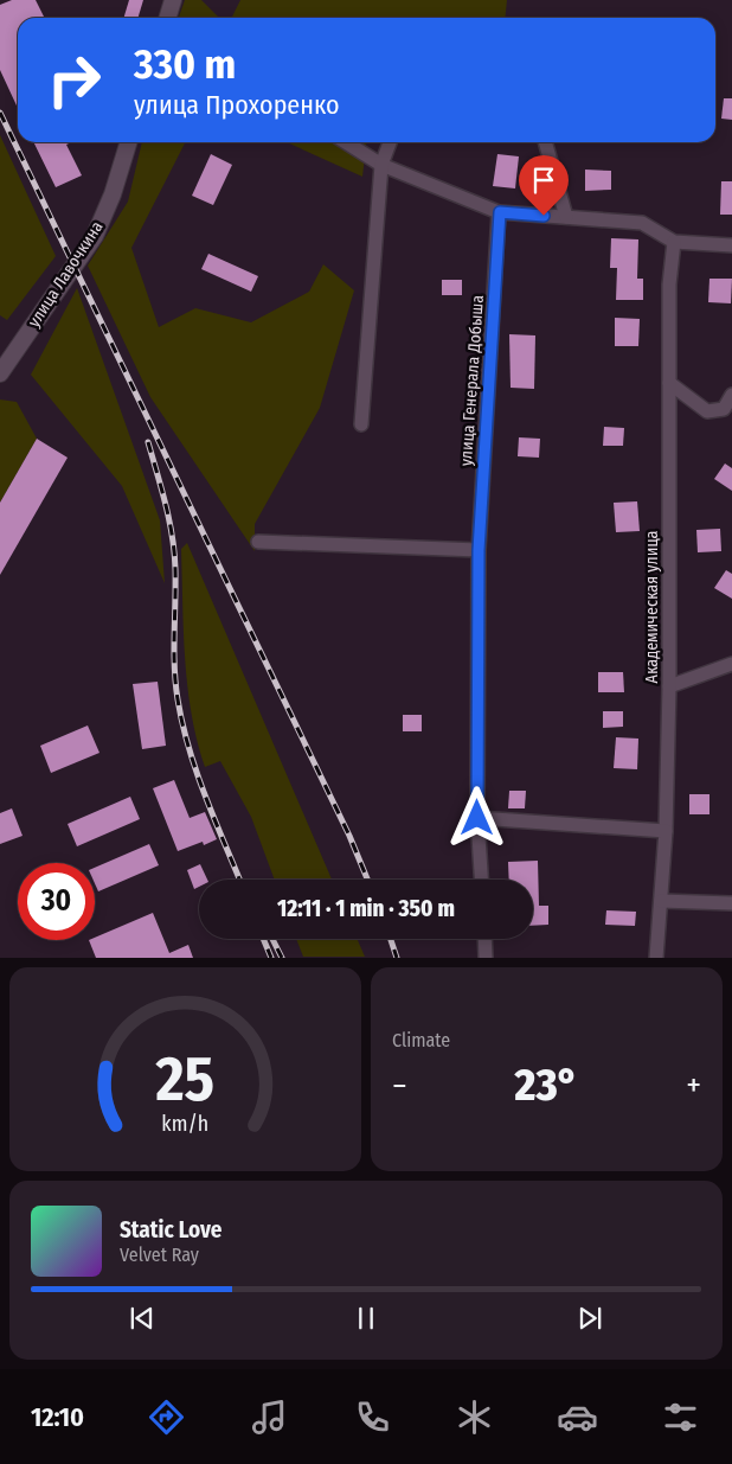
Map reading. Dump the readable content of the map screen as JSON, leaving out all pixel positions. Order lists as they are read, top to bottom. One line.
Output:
{"streets":{"main road":["улица Лавочкина"],"street":["улица Генерала Добыша","Академическая улица"]},"page":{"turn":["330 m","улица Прохоренко"],"limit":"30","trip":"12:11 · 1 min · 350 m","tile":"Climate","heat":["−","23°","+"],"song":["Static Love","Velvet Ray"],"tabs":"12:10","gauge":["25","km/h"]}}
